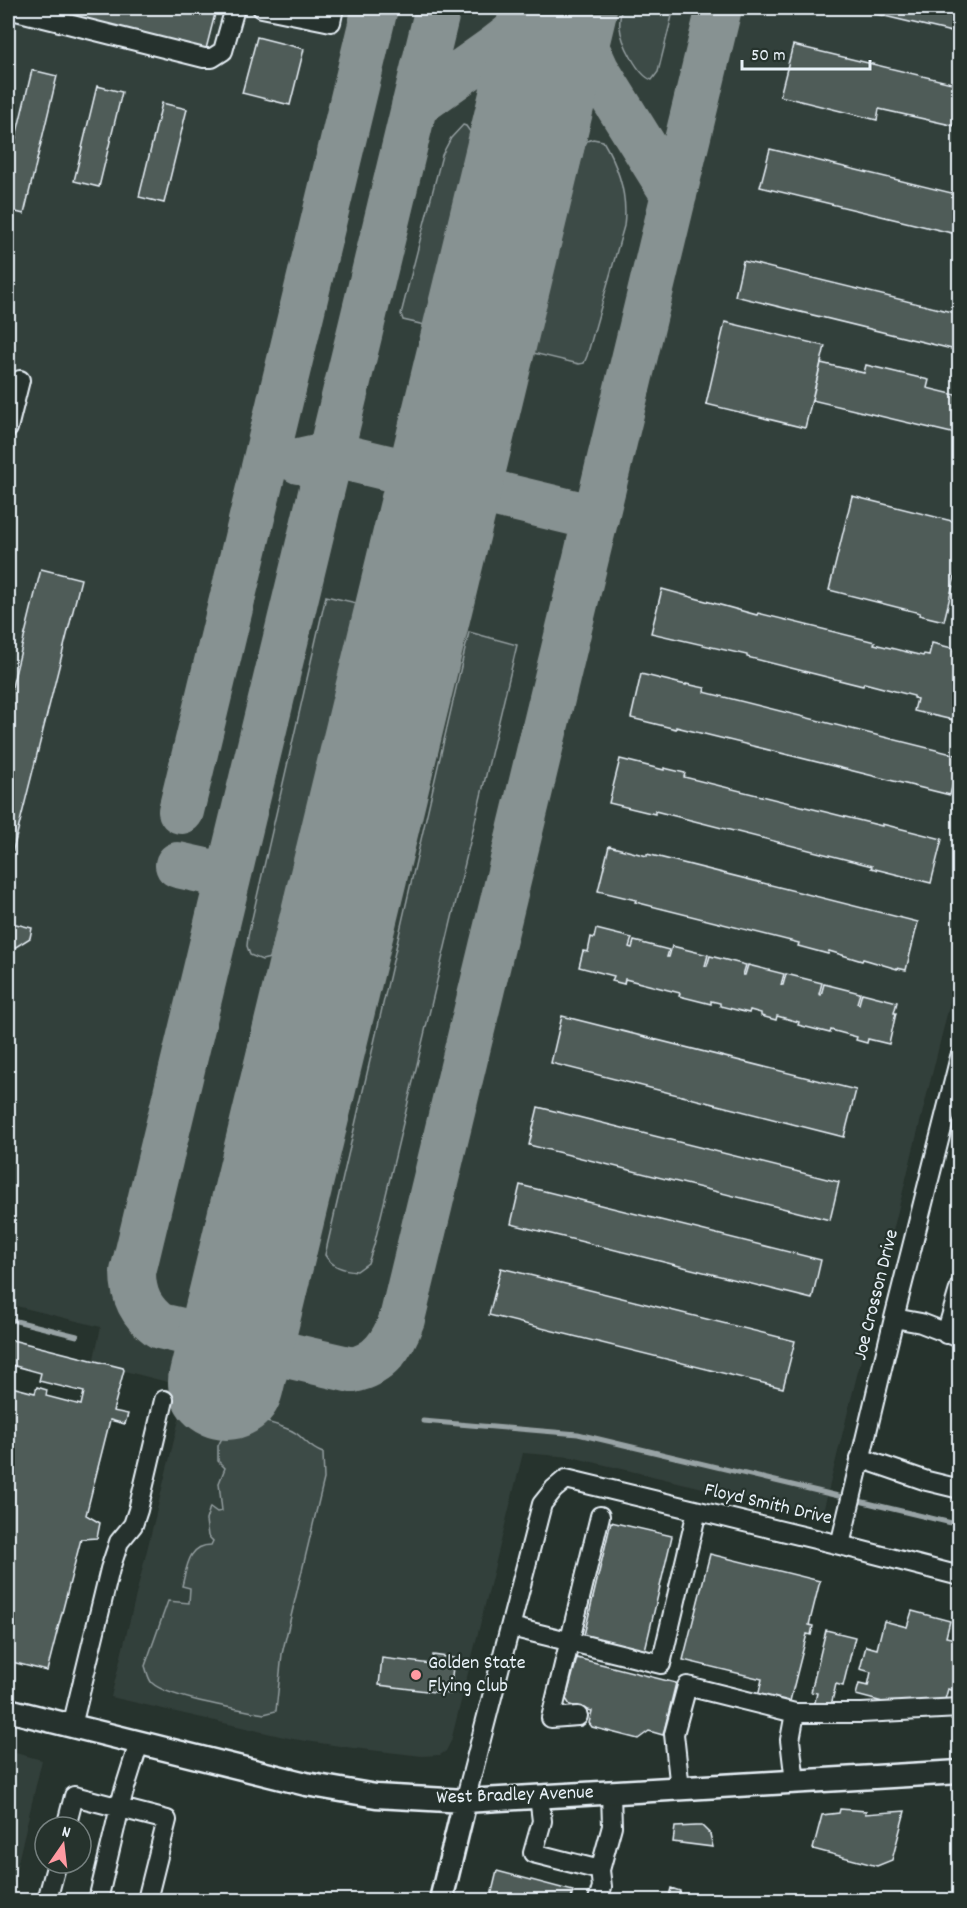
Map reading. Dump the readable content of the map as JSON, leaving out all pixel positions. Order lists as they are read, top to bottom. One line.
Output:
{"streets":{"main road":["West Bradley Avenue"],"street":["Joe Crosson Drive","Floyd Smith Drive"]},"crossings":[["Joe Crosson Drive","Floyd Smith Drive"]],"places":["Golden State Flying Club"],"scale_bar":"50 m","north":"top"}
